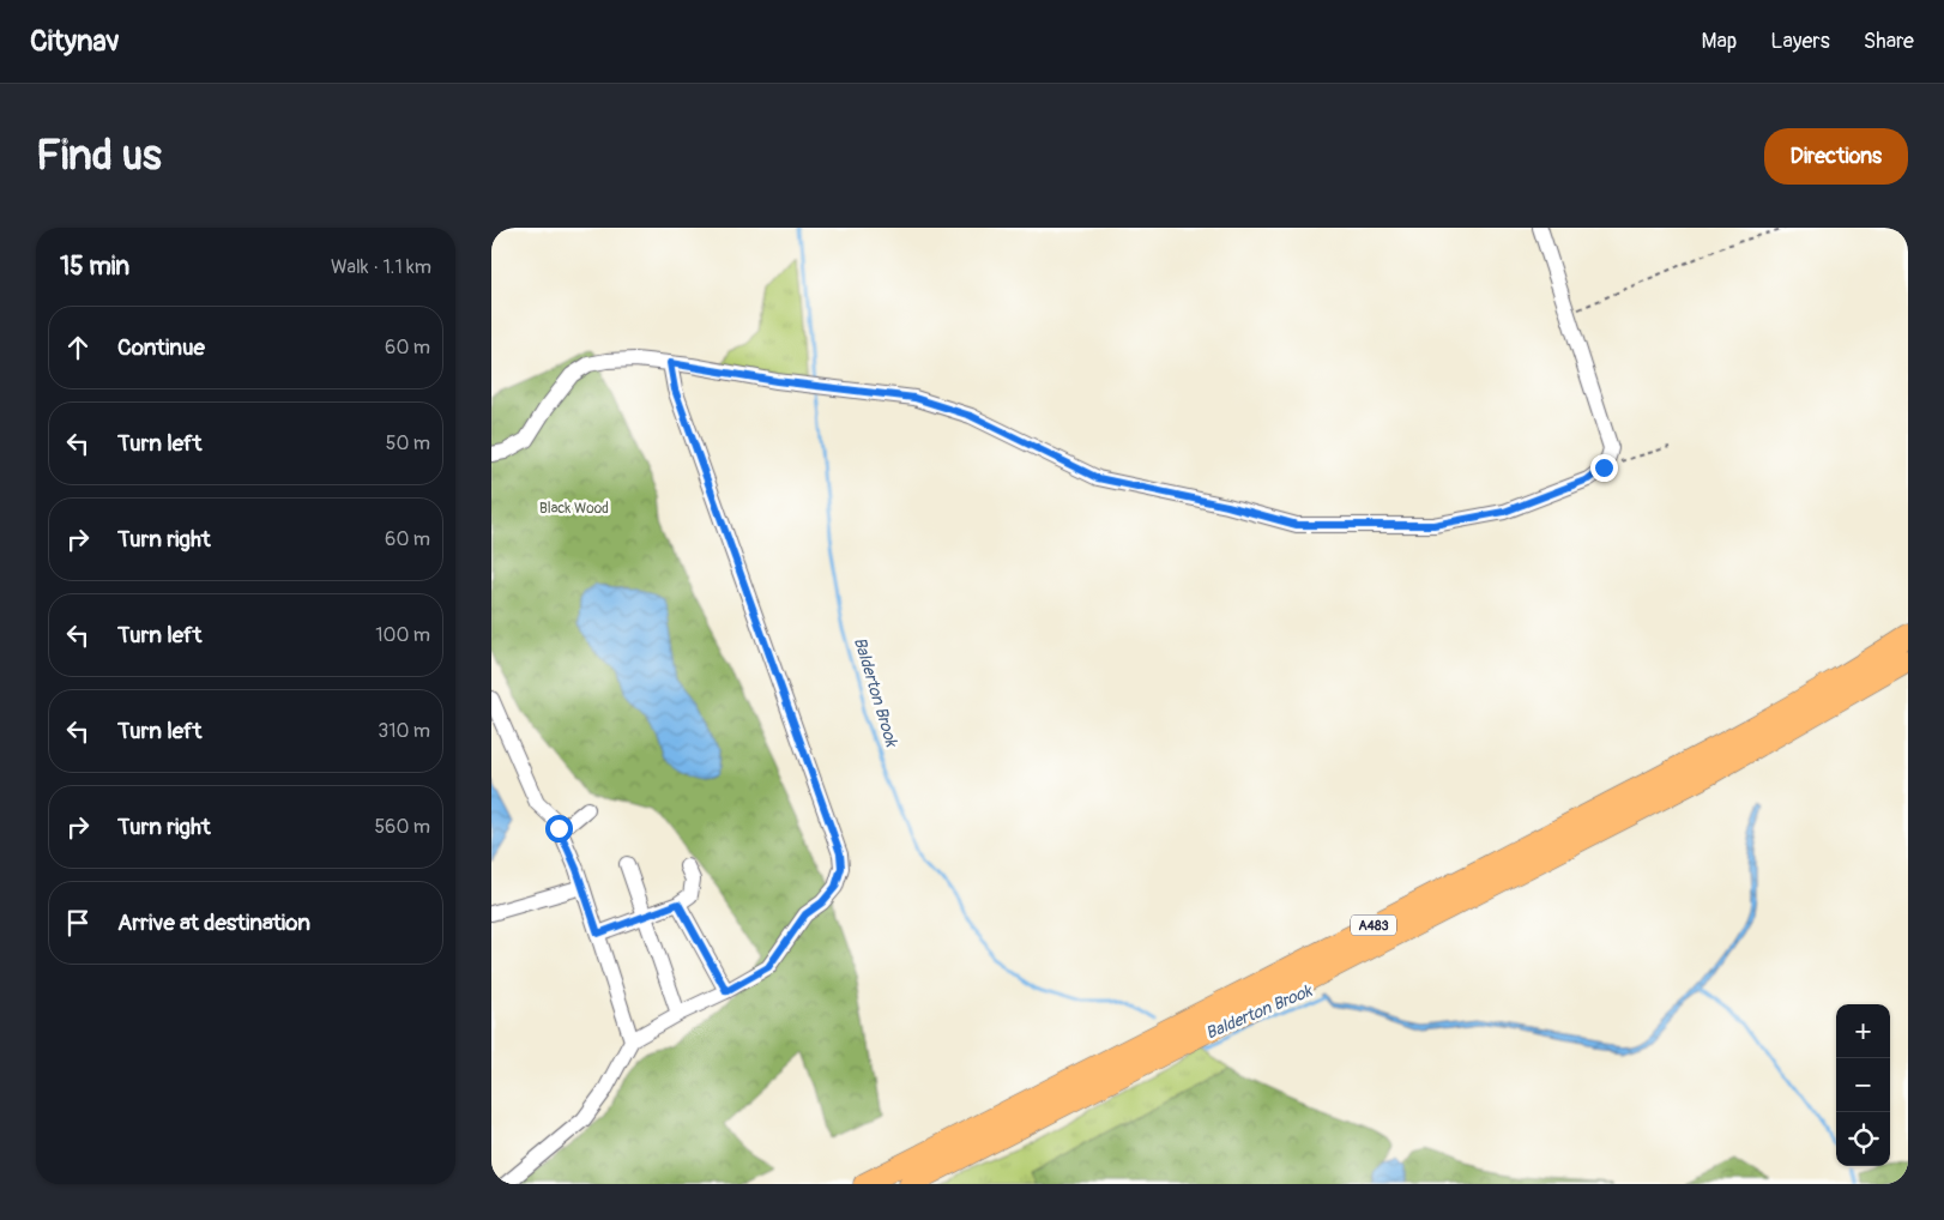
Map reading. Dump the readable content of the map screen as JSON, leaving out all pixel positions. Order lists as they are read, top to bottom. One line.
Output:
{"streets":{"highway":["A483"]},"water":["Balderton Brook"],"parks":["Black Wood"],"page":{"header":"Citynav","nav":["Map","Layers","Share"],"buttons":"Directions","title":"Find us","heading":["15 min","Walk · 1.1 km"],"list":[["Continue","60 m"],["Turn left","50 m"],["Turn right","60 m"],["Turn left","100 m"],["Turn left","310 m"],["Turn right","560 m"],"Arrive at destination"],"map_buttons":["+","−"]}}
